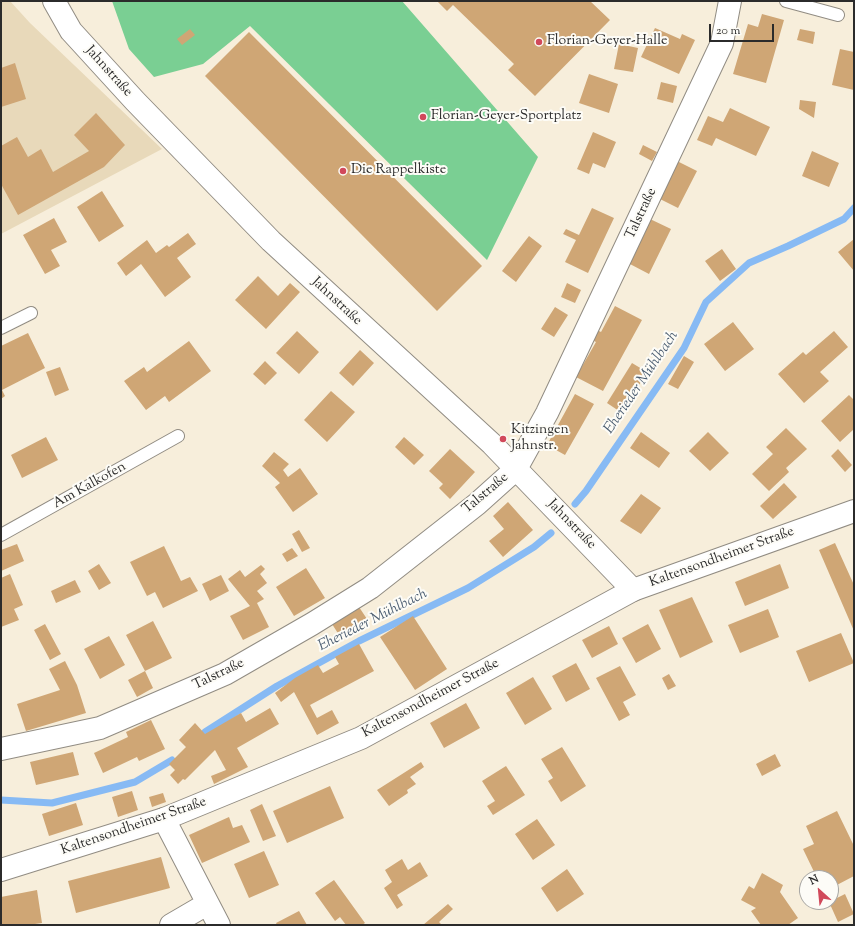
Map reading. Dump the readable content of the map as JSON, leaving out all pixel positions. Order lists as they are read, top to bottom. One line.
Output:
{"streets":{"street":["Jahnstraße","Talstraße","Kaltensondheimer Straße"],"lane":["Am Kalkofen"]},"crossings":[["Jahnstraße","Talstraße"],["Jahnstraße","Kaltensondheimer Straße"]],"water":["Eherieder Mühlbach"],"places":["Florian-Geyer-Halle","Florian-Geyer-Sportplatz","Die Rappelkiste","Kitzingen Jahnstr."],"scale_bar":"20 m","north":"top left"}
